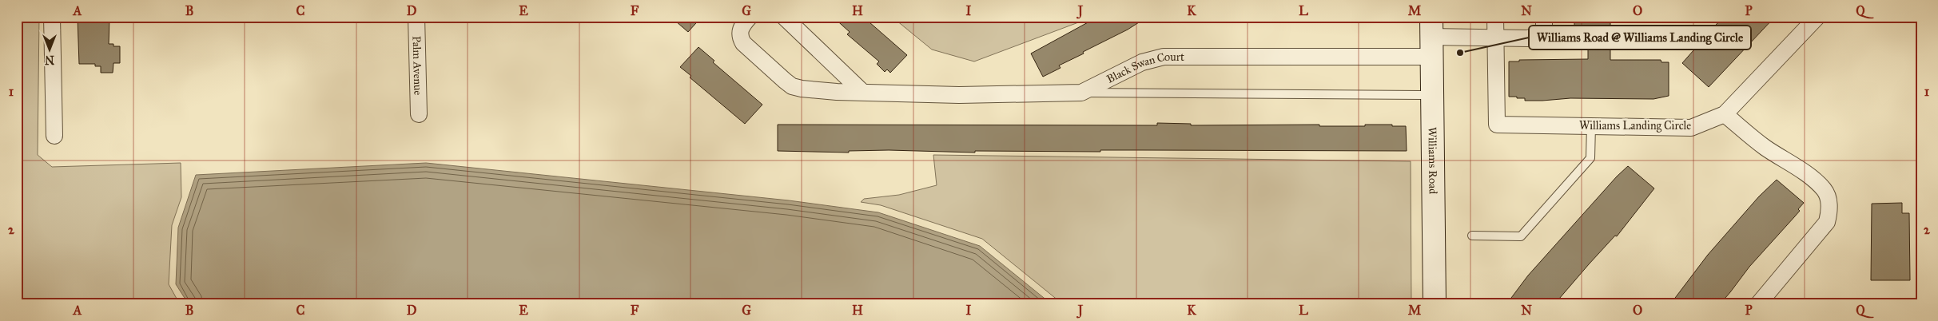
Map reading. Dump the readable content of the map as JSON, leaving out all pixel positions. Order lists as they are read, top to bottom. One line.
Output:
{"streets":{"street":["Palm Avenue","Black Swan Court","Williams Landing Circle","Williams Road"]},"crossings":[["Black Swan Court","Williams Road"]],"places":["Williams Road @ Williams Landing Circle"],"north":"bottom","grid":{"columns":["A","B","C","D","E","F","G","H","I","J","K","L","M","N","O","P","Q"],"rows":["1","2"]}}
